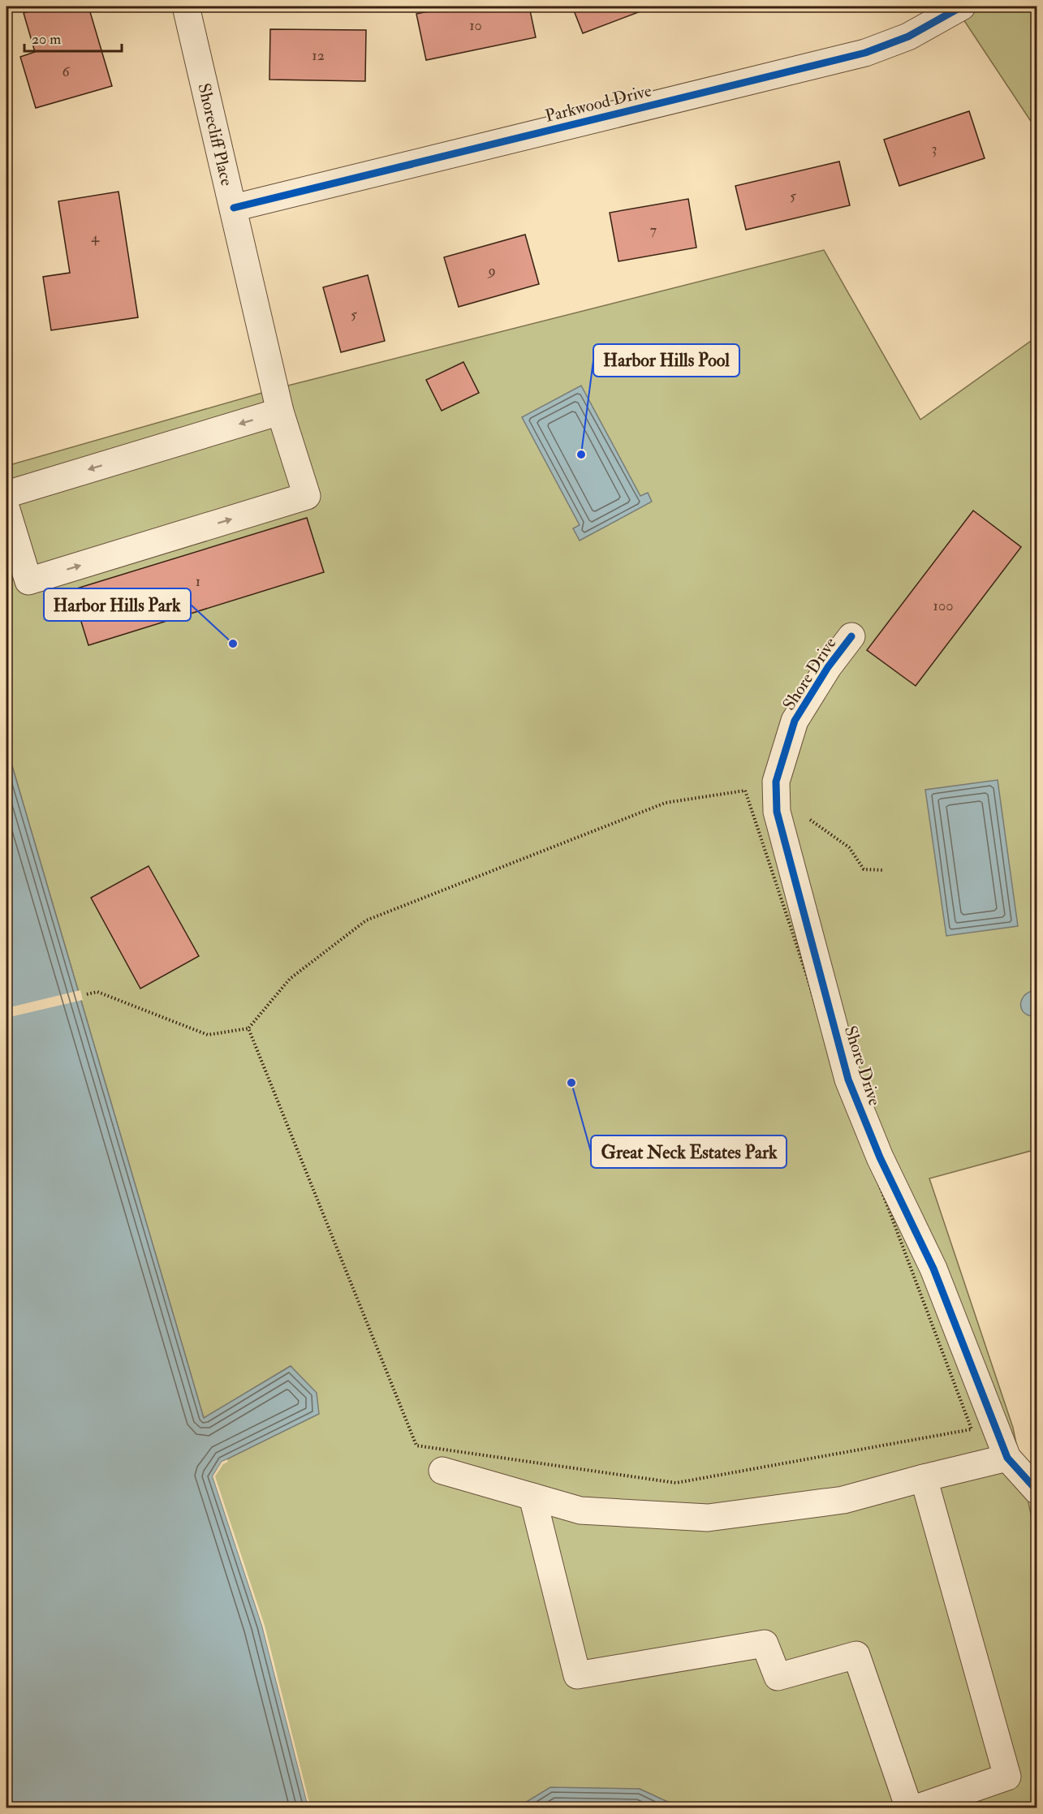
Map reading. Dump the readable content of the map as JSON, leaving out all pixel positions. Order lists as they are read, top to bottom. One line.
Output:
{"streets":{"street":["Parkwood Drive","Shorecliff Place","Shore Drive"]},"crossings":[["Parkwood Drive","Shorecliff Place"]],"places":["Harbor Hills Pool","Harbor Hills Park","Great Neck Estates Park"],"house_numbers":["10","12","6","3","5","7","4","9","5","1","100"],"scale_bar":"20 m"}
